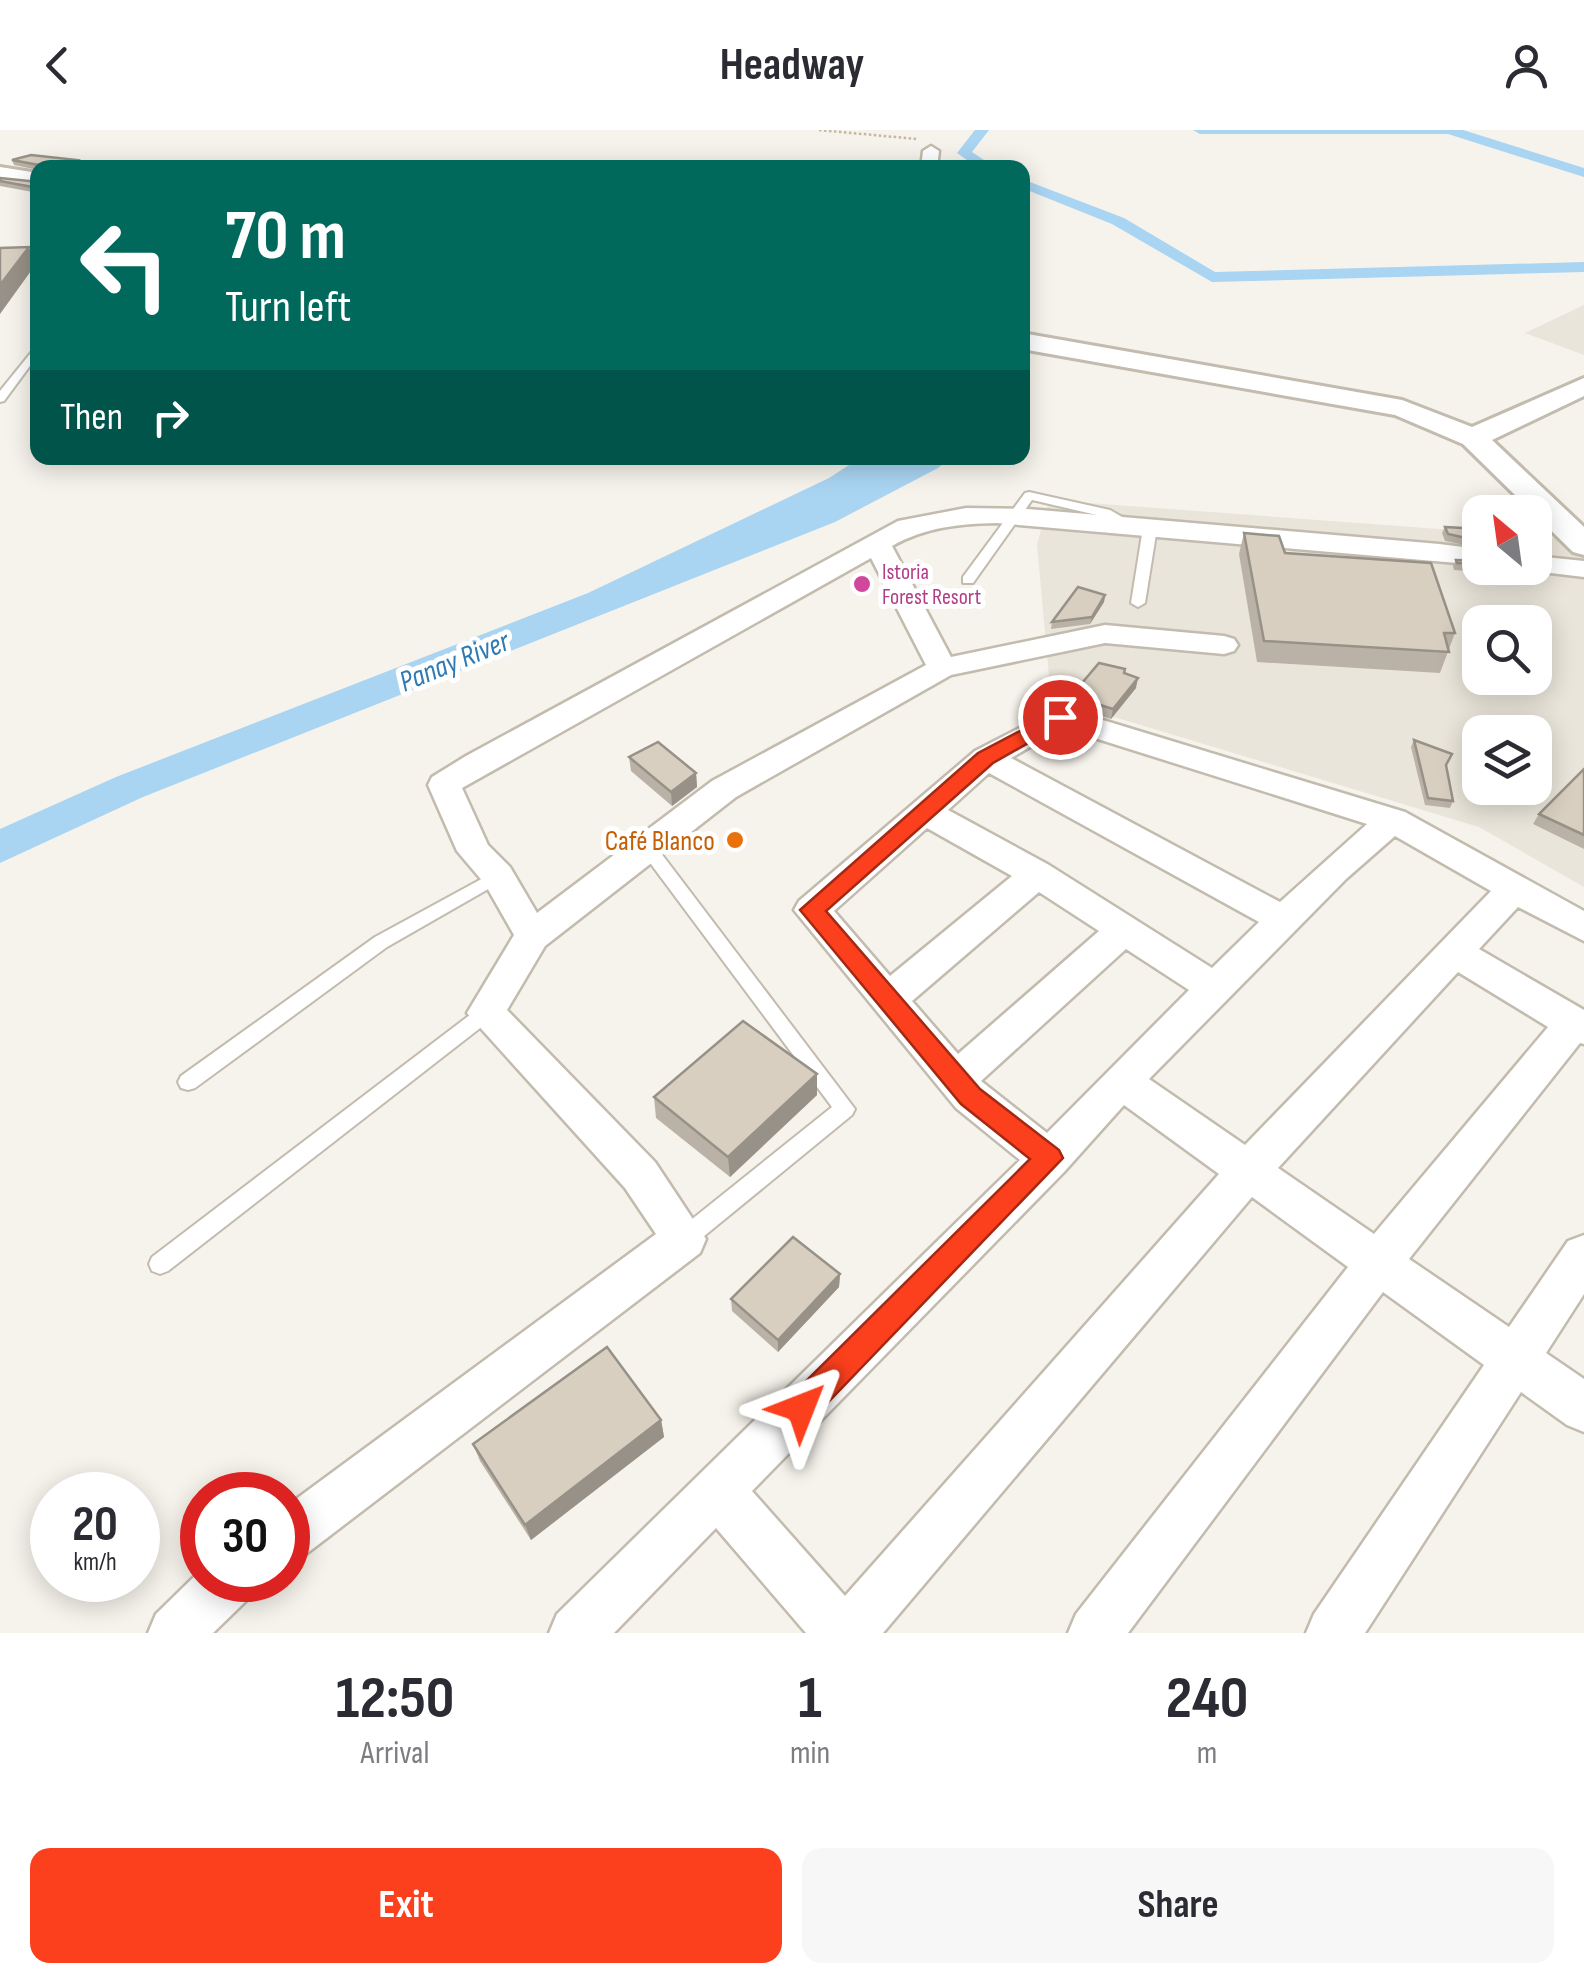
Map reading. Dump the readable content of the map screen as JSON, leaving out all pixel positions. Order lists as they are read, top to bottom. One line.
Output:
{"water":["Panay River"],"places":["Istoria Forest Resort","Café Blanco"],"north":"top left","page":{"header":"Headway","turn":["70 m","Turn left"],"then":"Then","speed":"20 km/h","limit":"30","eta":["12:50","Arrival","1","min","240","m"],"buttons":["Exit","Share"]}}
